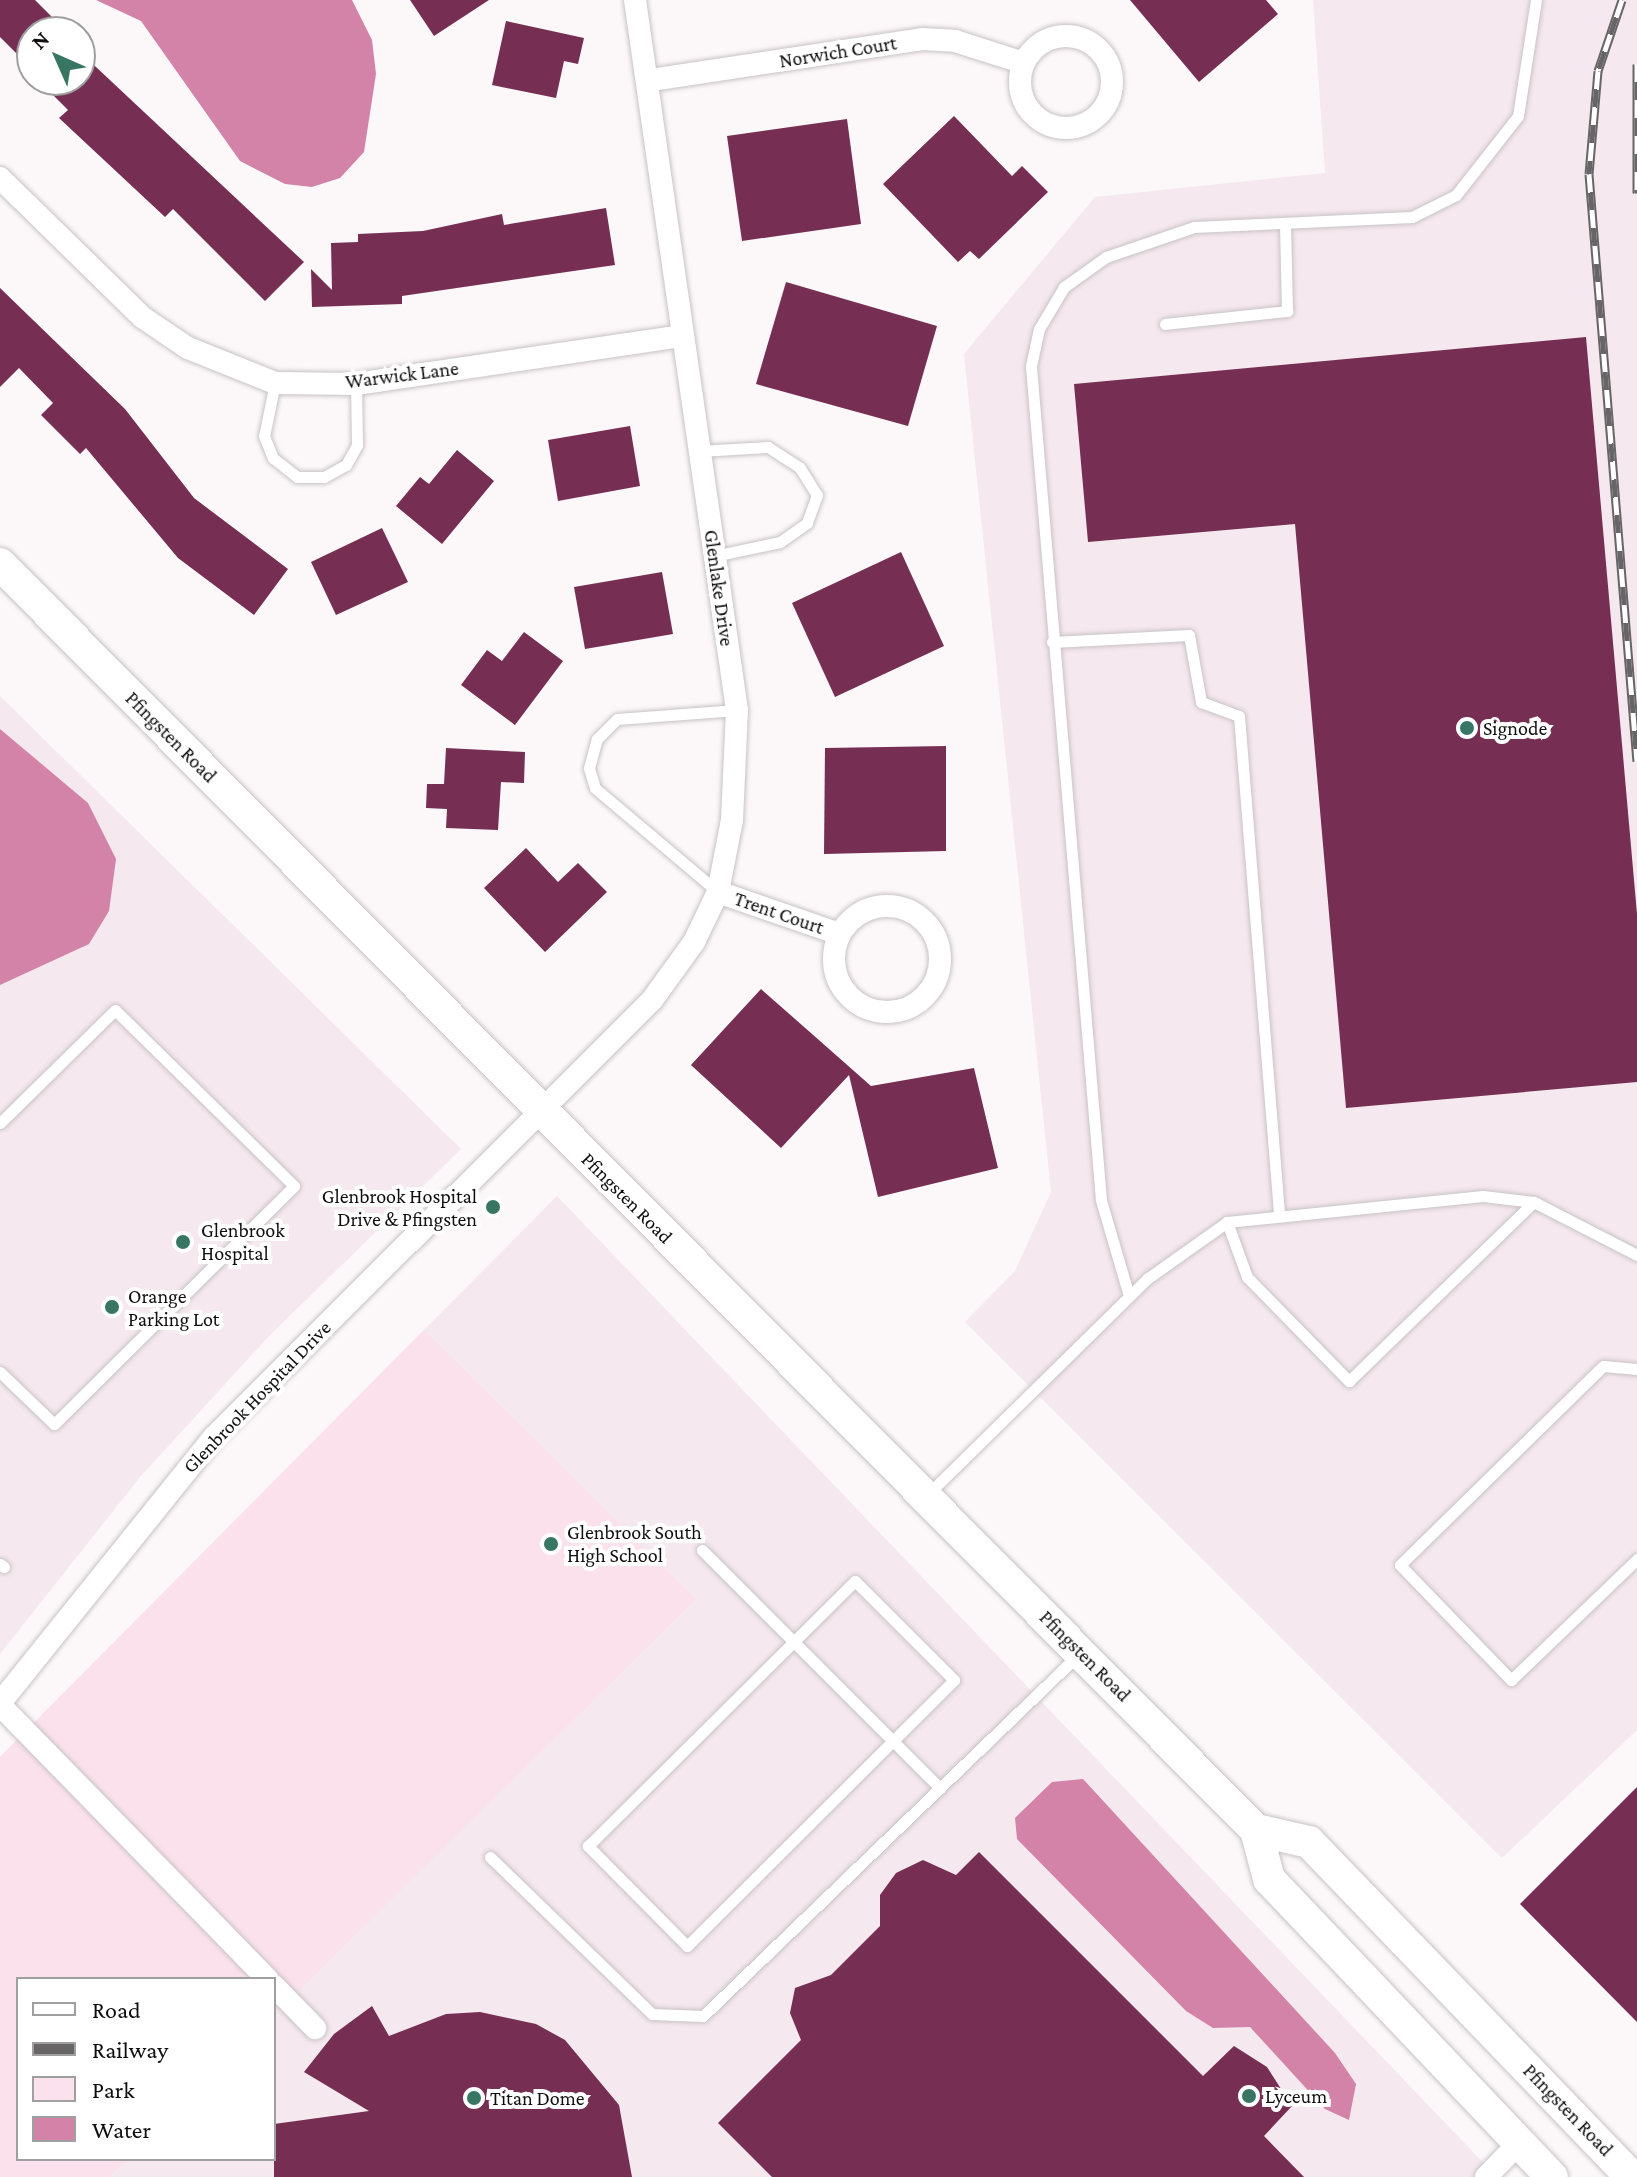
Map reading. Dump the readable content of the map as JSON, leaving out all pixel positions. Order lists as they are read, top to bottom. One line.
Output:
{"streets":{"main road":["Pfingsten Road"],"street":["Norwich Court","Warwick Lane","Glenlake Drive","Trent Court","Glenbrook Hospital Drive"]},"crossings":[["Norwich Court","Glenlake Drive"],["Warwick Lane","Glenlake Drive"],["Glenlake Drive","Pfingsten Road"],["Glenlake Drive","Trent Court"],["Glenlake Drive","Glenbrook Hospital Drive"],["Pfingsten Road","Glenbrook Hospital Drive"]],"places":["Signode","Glenbrook Hospital Drive & Pfingsten","Glenbrook Hospital","Orange Parking Lot","Glenbrook South High School","Lyceum","Titan Dome"],"legend":["Road","Railway","Park","Water"],"north":"top left"}
